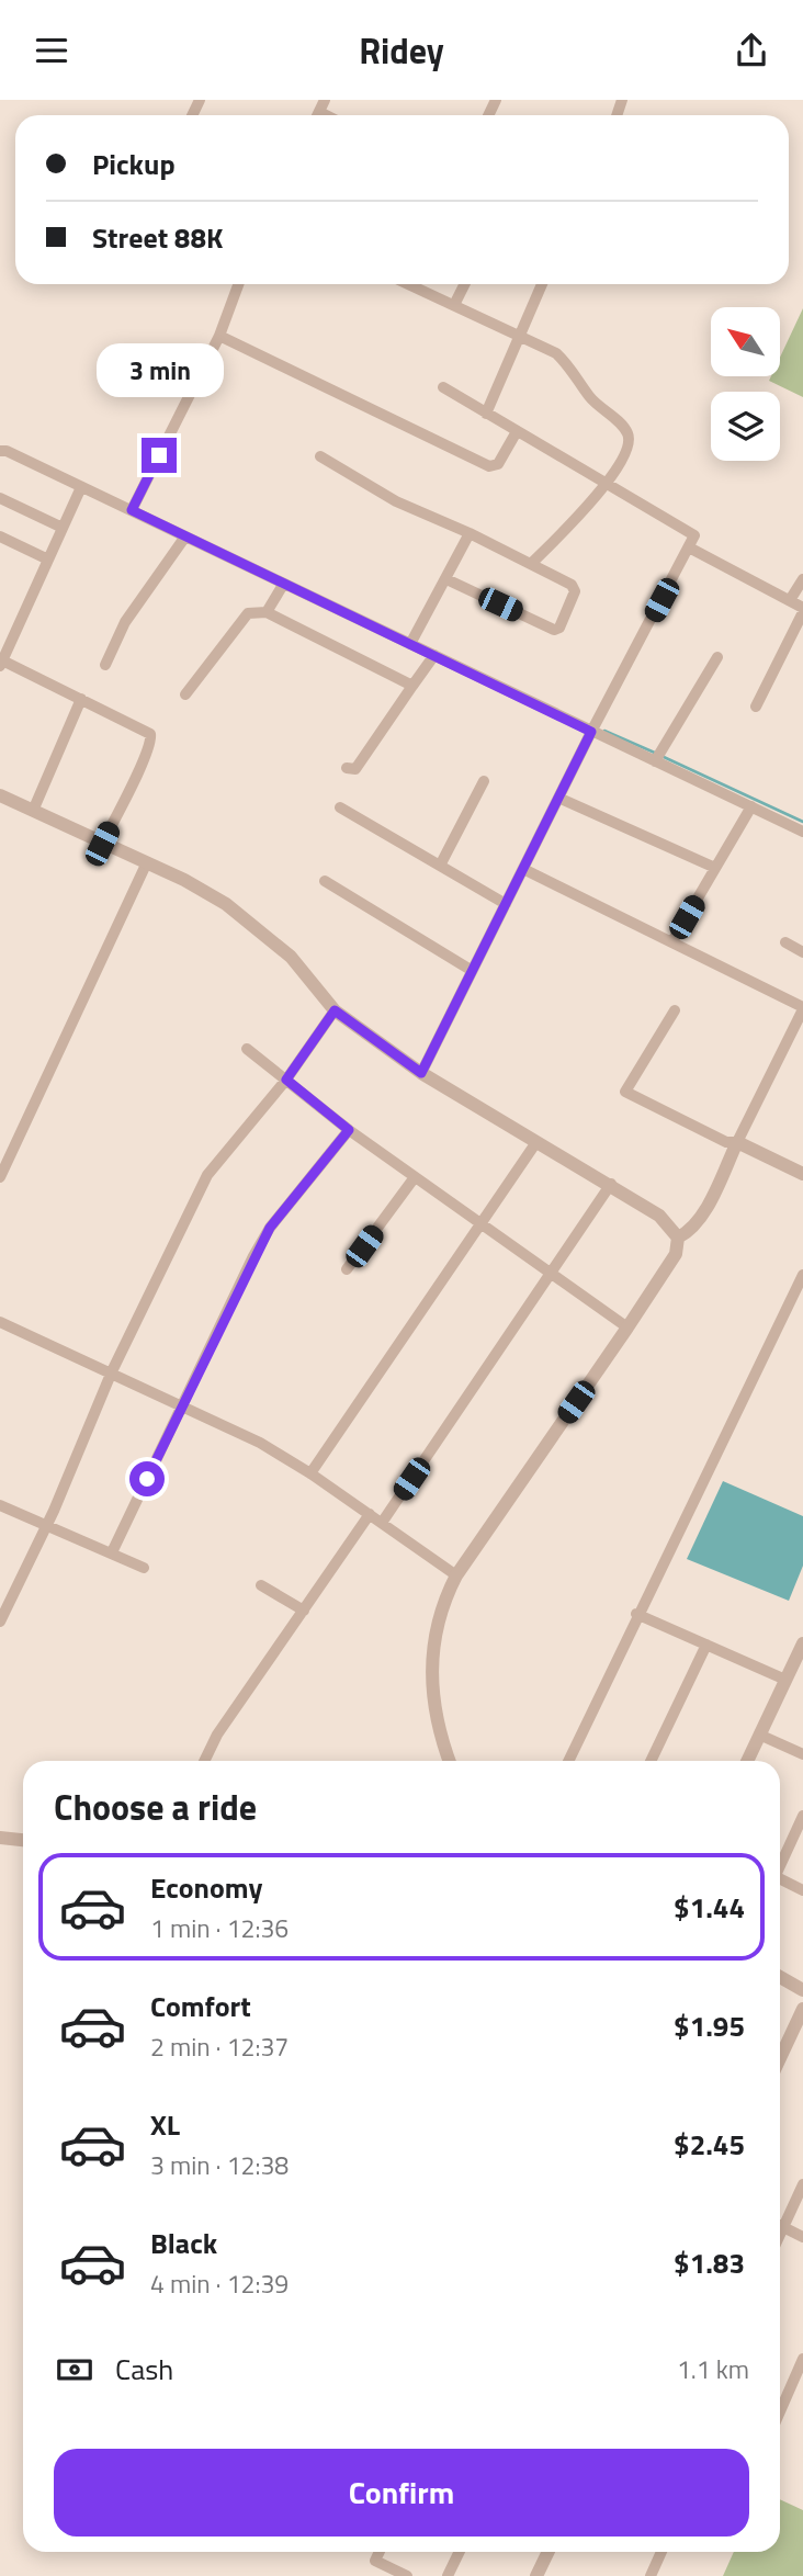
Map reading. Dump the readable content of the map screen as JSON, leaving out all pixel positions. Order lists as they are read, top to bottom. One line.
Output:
{"north":"top left","page":{"header":"Ridey","banner":["Pickup","Street 88K"],"bubble":"3 min","heading":"Choose a ride","list":[{"name":"Economy","note":"1 min · 12:36","value":"$1.44"},{"name":"Comfort","note":"2 min · 12:37","value":"$1.95"},{"name":"XL","note":"3 min · 12:38","value":"$2.45"},{"name":"Black","note":"4 min · 12:39","value":"$1.83"}],"pay":["Cash","1.1 km"],"buttons":"Confirm"}}
